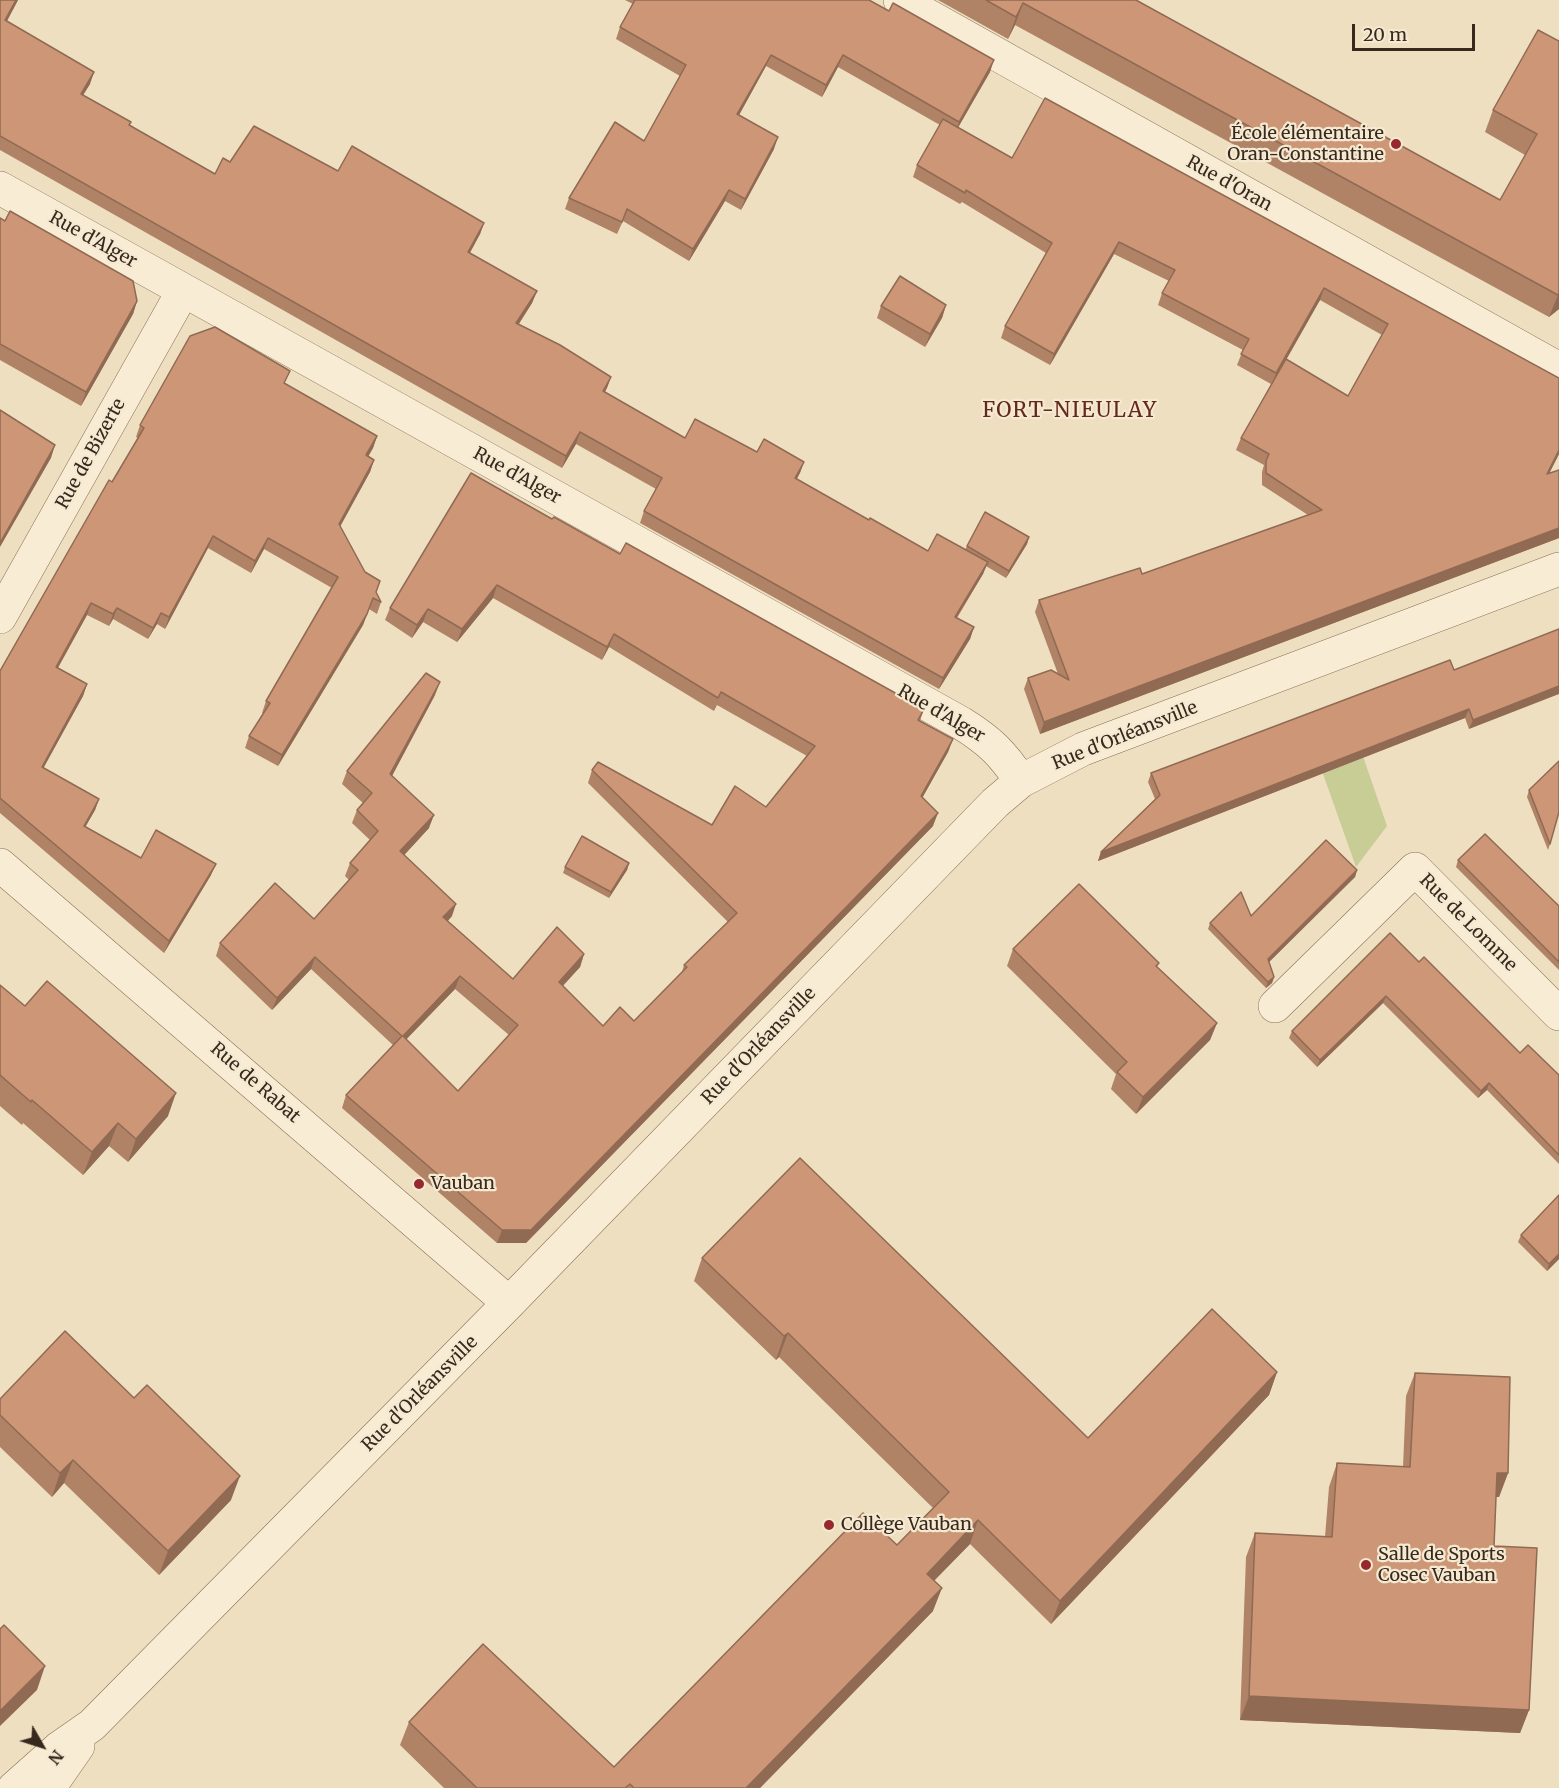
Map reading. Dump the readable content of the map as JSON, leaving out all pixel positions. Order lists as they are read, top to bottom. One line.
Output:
{"streets":{"street":["Rue d'Oran","Rue d'Alger","Rue de Bizerte","Rue d'Orléansville","Rue de Lomme","Rue de Rabat"]},"crossings":[["Rue d'Alger","Rue de Bizerte"],["Rue d'Alger","Rue d'Orléansville"],["Rue d'Orléansville","Rue de Rabat"]],"districts":["FORT-NIEULAY"],"places":["École élémentaire Oran-Constantine","Vauban","Collège Vauban","Salle de Sports Cosec Vauban"],"scale_bar":"20 m","north":"bottom right"}
